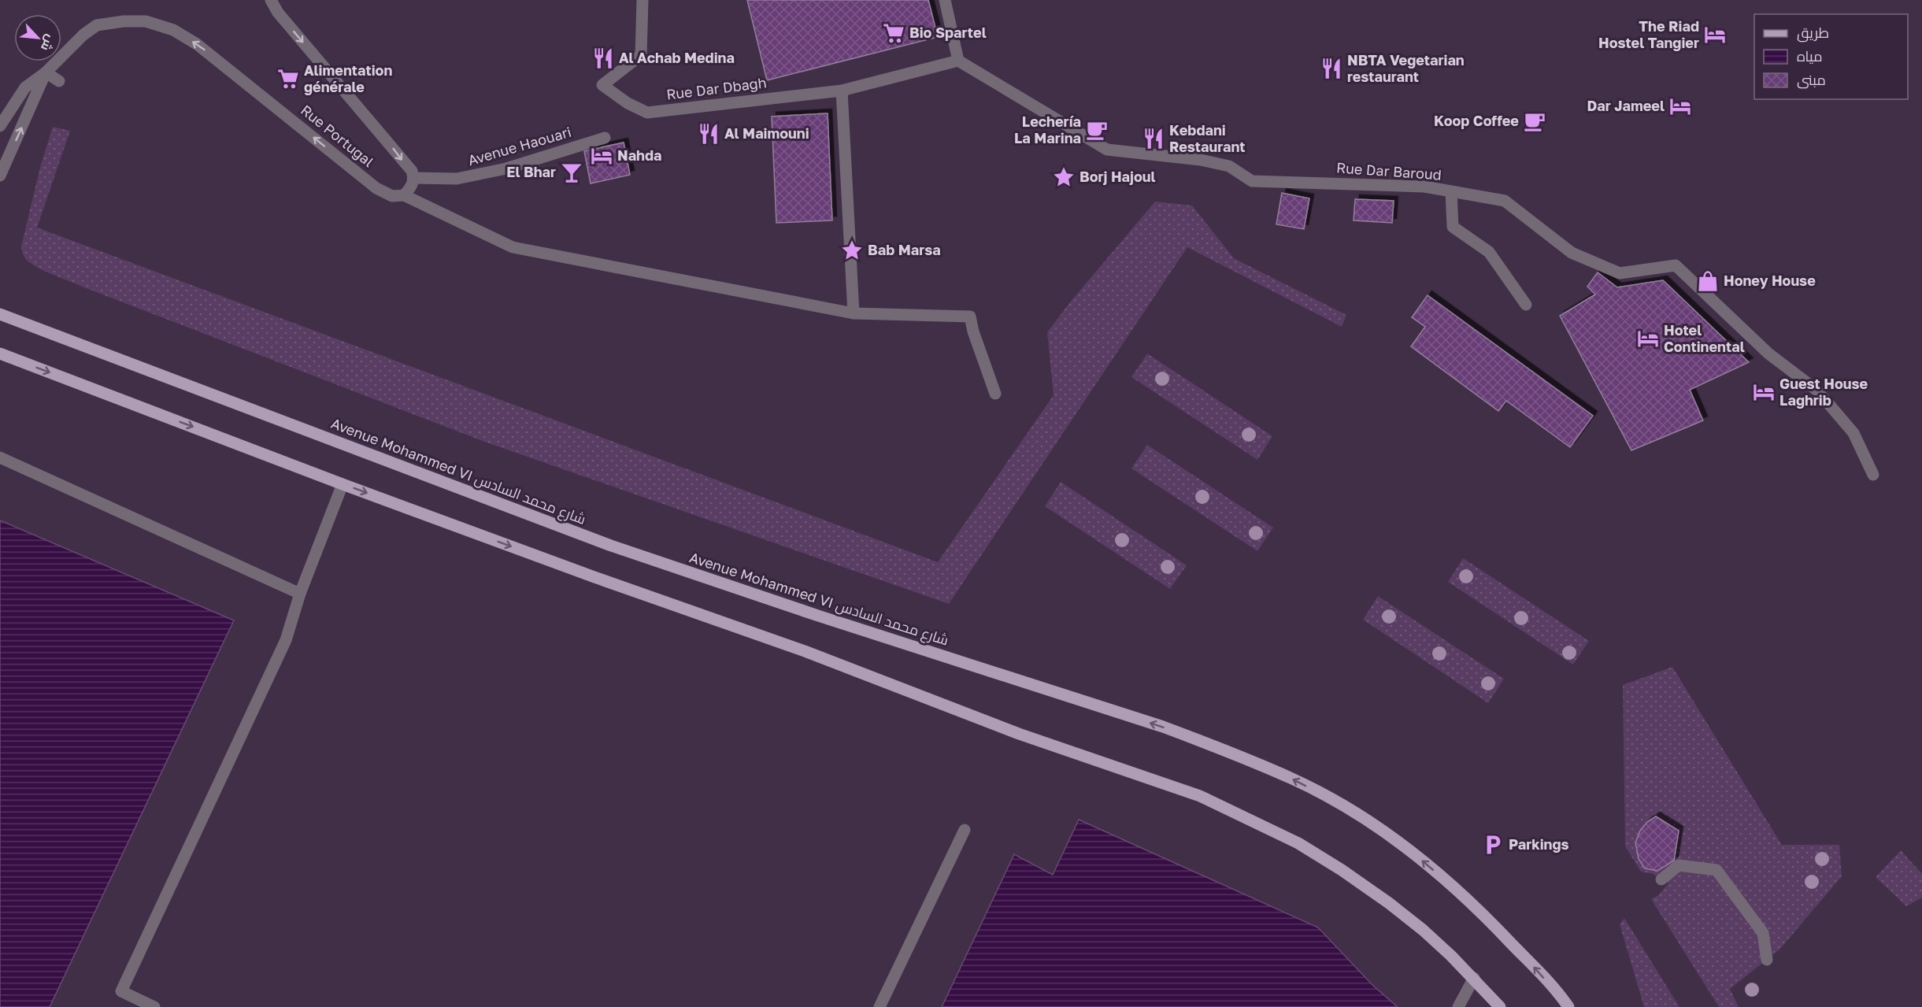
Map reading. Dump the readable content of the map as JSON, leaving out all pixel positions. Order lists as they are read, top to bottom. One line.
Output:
{"streets":{"main road":["Avenue Mohammed VI شارع محمد السادس"],"street":["Rue Dar Dbagh","Rue Portugal","Avenue Haouari","Rue Dar Baroud"]},"crossings":[["Rue Dar Dbagh","Rue Dar Baroud"],["Rue Portugal","Avenue Haouari"]],"places":{"supermarket":["Bio Spartel","Alimentation générale"],"hotel":["The Riad Hostel Tangier","Dar Jameel","Nahda","Hotel Continental","Guest House Laghrib"],"restaurant":["Al Achab Medina","NBTA Vegetarian restaurant","Al Maimouni","Kebdani Restaurant"],"cafe":["Koop Coffee","Lechería La Marina"],"bar":["El Bhar"],"place":["Borj Hajoul","Bab Marsa"],"shop":["Honey House"],"parking":["Parkings"]},"legend":["طريق","مياه","مبنى"],"north":"bottom right"}
